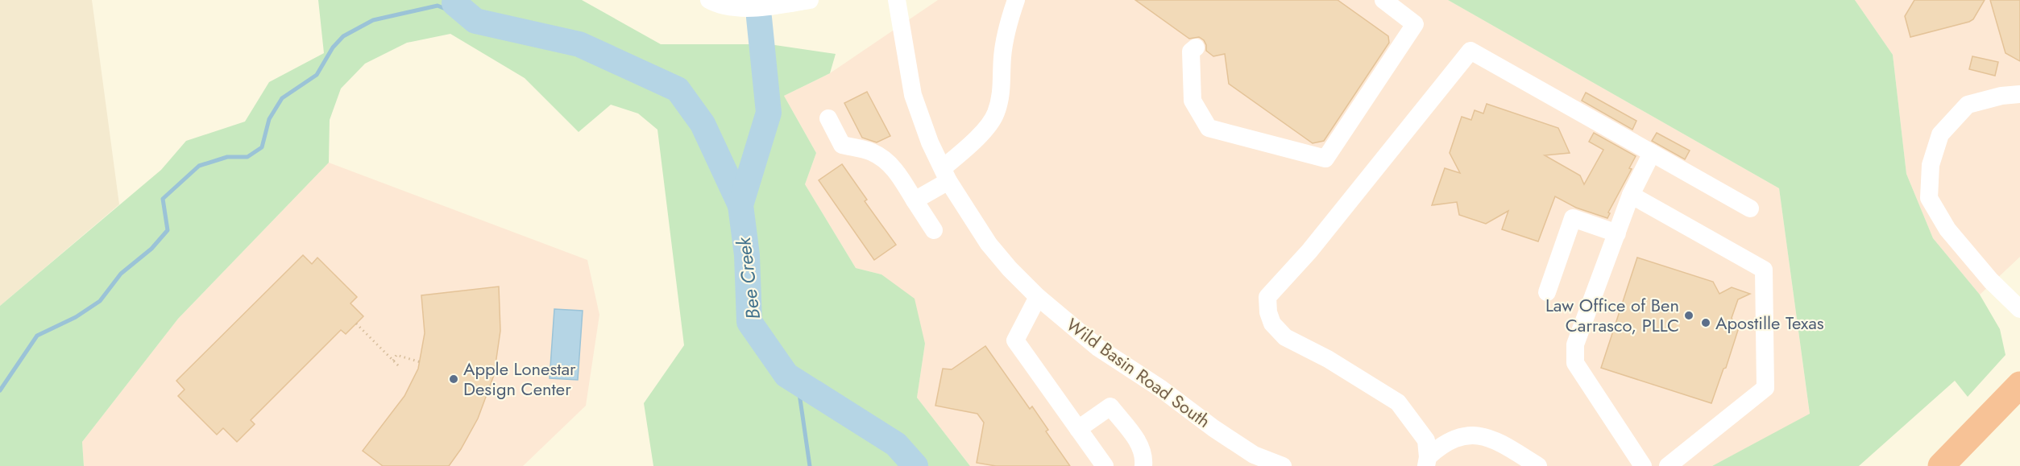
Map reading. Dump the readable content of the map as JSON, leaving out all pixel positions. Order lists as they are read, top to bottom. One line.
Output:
{"streets":{"street":["Wild Basin Road South"]},"water":["Bee Creek"],"places":["Law Office of Ben Carrasco, PLLC","Apostille Texas","Apple Lonestar Design Center"]}
